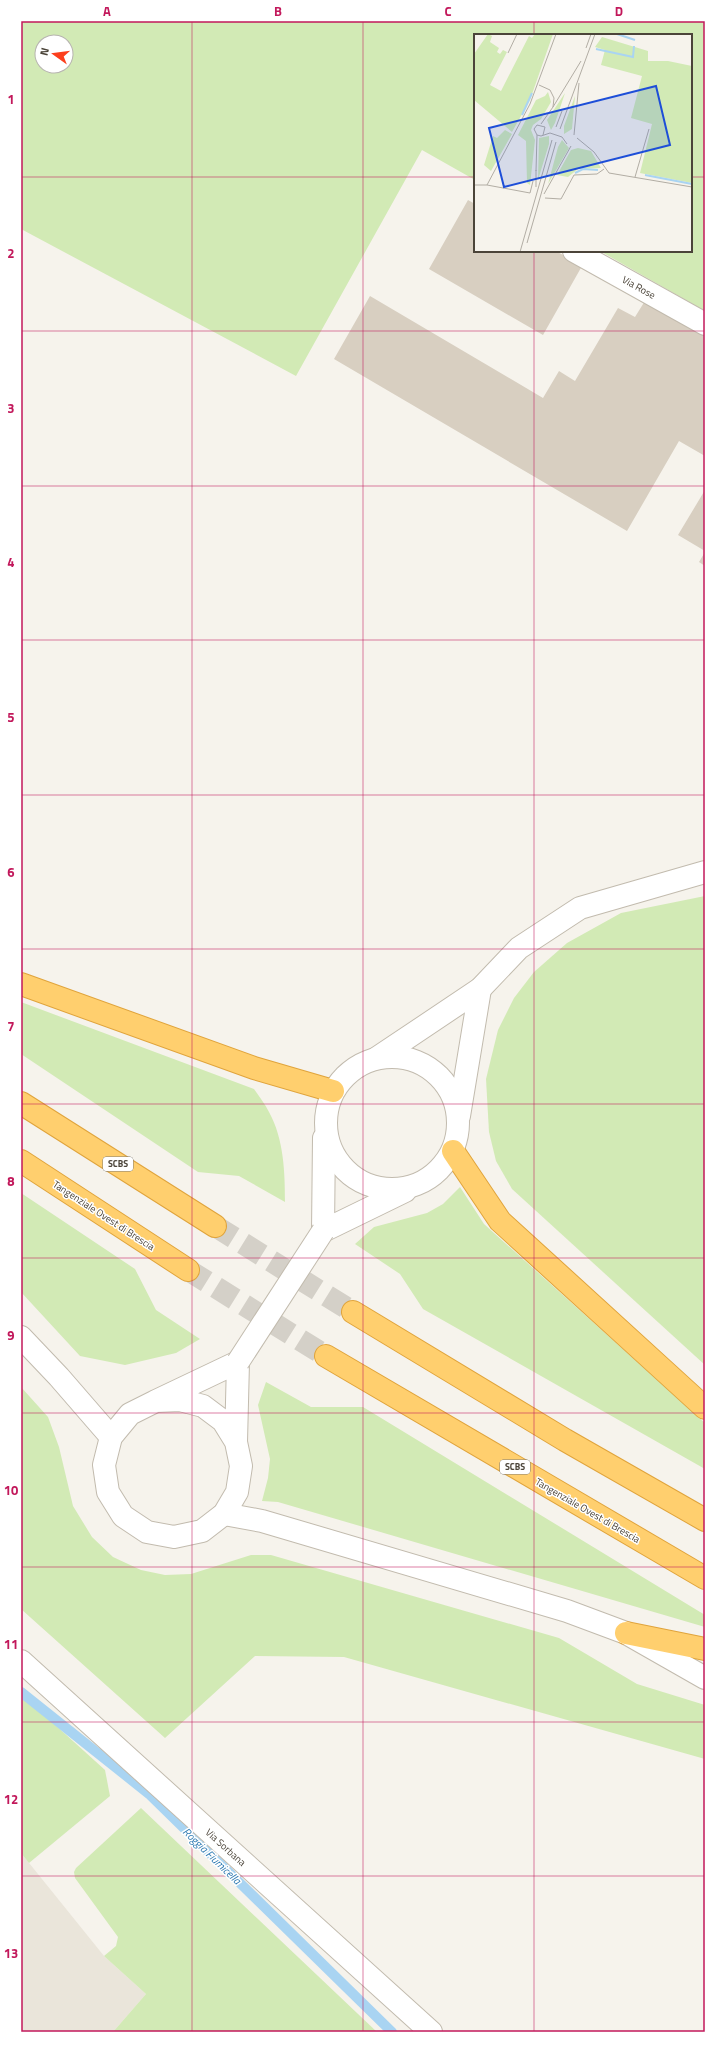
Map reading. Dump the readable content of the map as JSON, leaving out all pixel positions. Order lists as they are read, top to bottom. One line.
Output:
{"streets":{"highway":["SCBS","Tangenziale Ovest di Brescia"],"street":["Via Rose","Via Sorbana"]},"water":["Roggia Fiumicella"],"north":"left","grid":{"columns":["A","B","C","D"],"rows":["1","2","3","4","5","6","7","8","9","10","11","12","13"]}}
